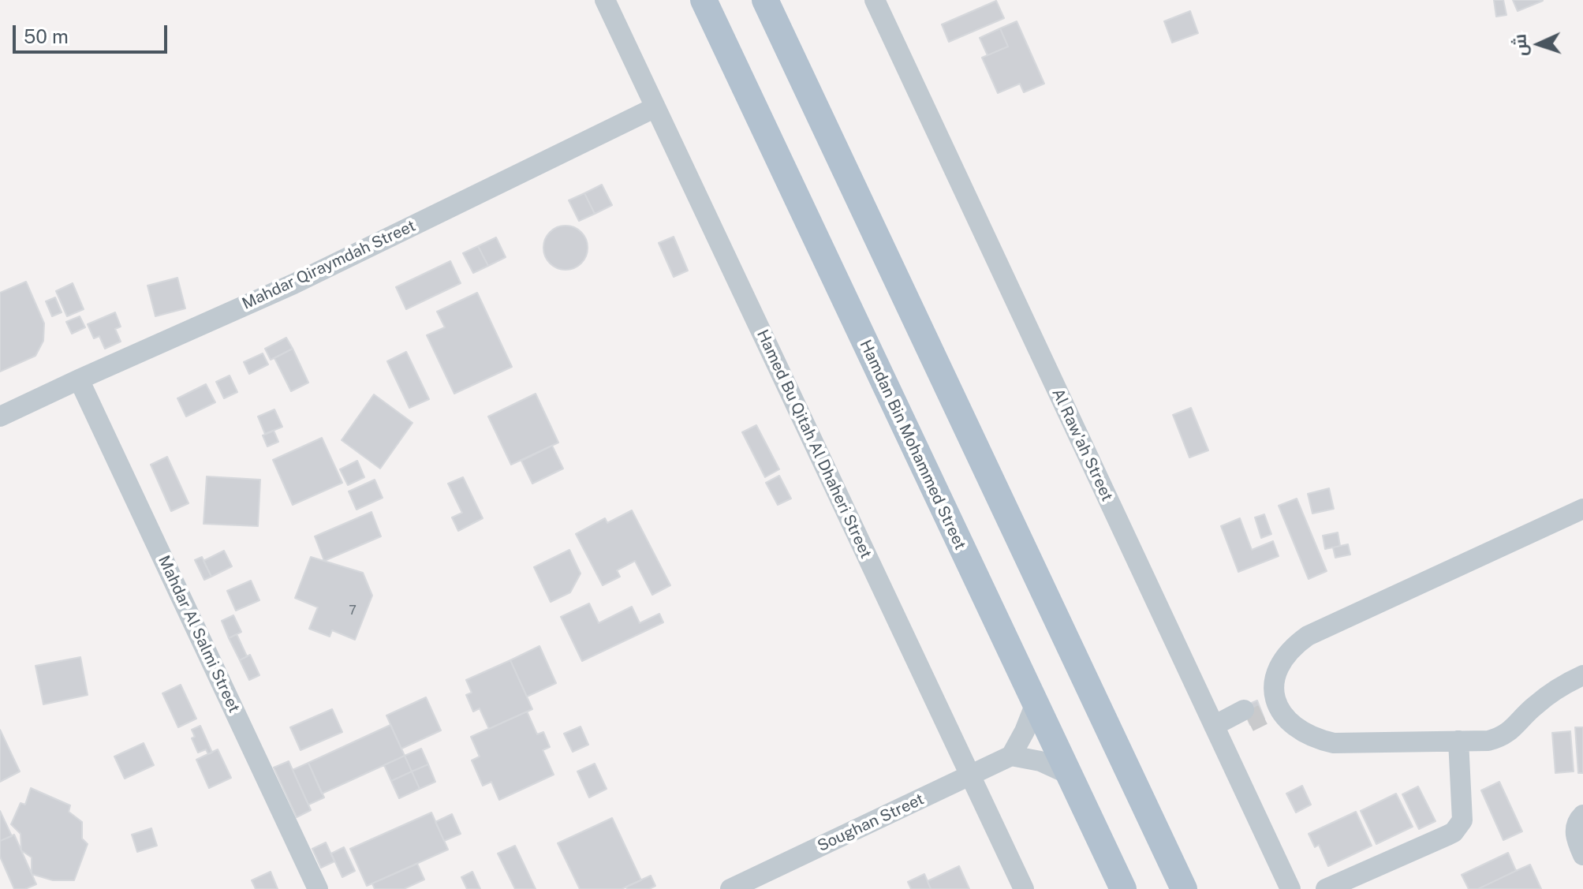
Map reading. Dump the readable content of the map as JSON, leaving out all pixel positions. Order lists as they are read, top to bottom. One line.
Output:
{"streets":{"main road":["Hamdan Bin Mohammed Street"],"street":["Mahdar Qiraymdah Street","Hamed Bu Qitah Al Dhaheri Street","Al Raw'ah Street","Mahdar Al Salmi Street","Soughan Street"]},"crossings":[["Mahdar Qiraymdah Street","Hamed Bu Qitah Al Dhaheri Street"],["Mahdar Qiraymdah Street","Mahdar Al Salmi Street"],["Hamed Bu Qitah Al Dhaheri Street","Soughan Street"]],"house_numbers":["7"],"scale_bar":"50 m","north":"left"}
